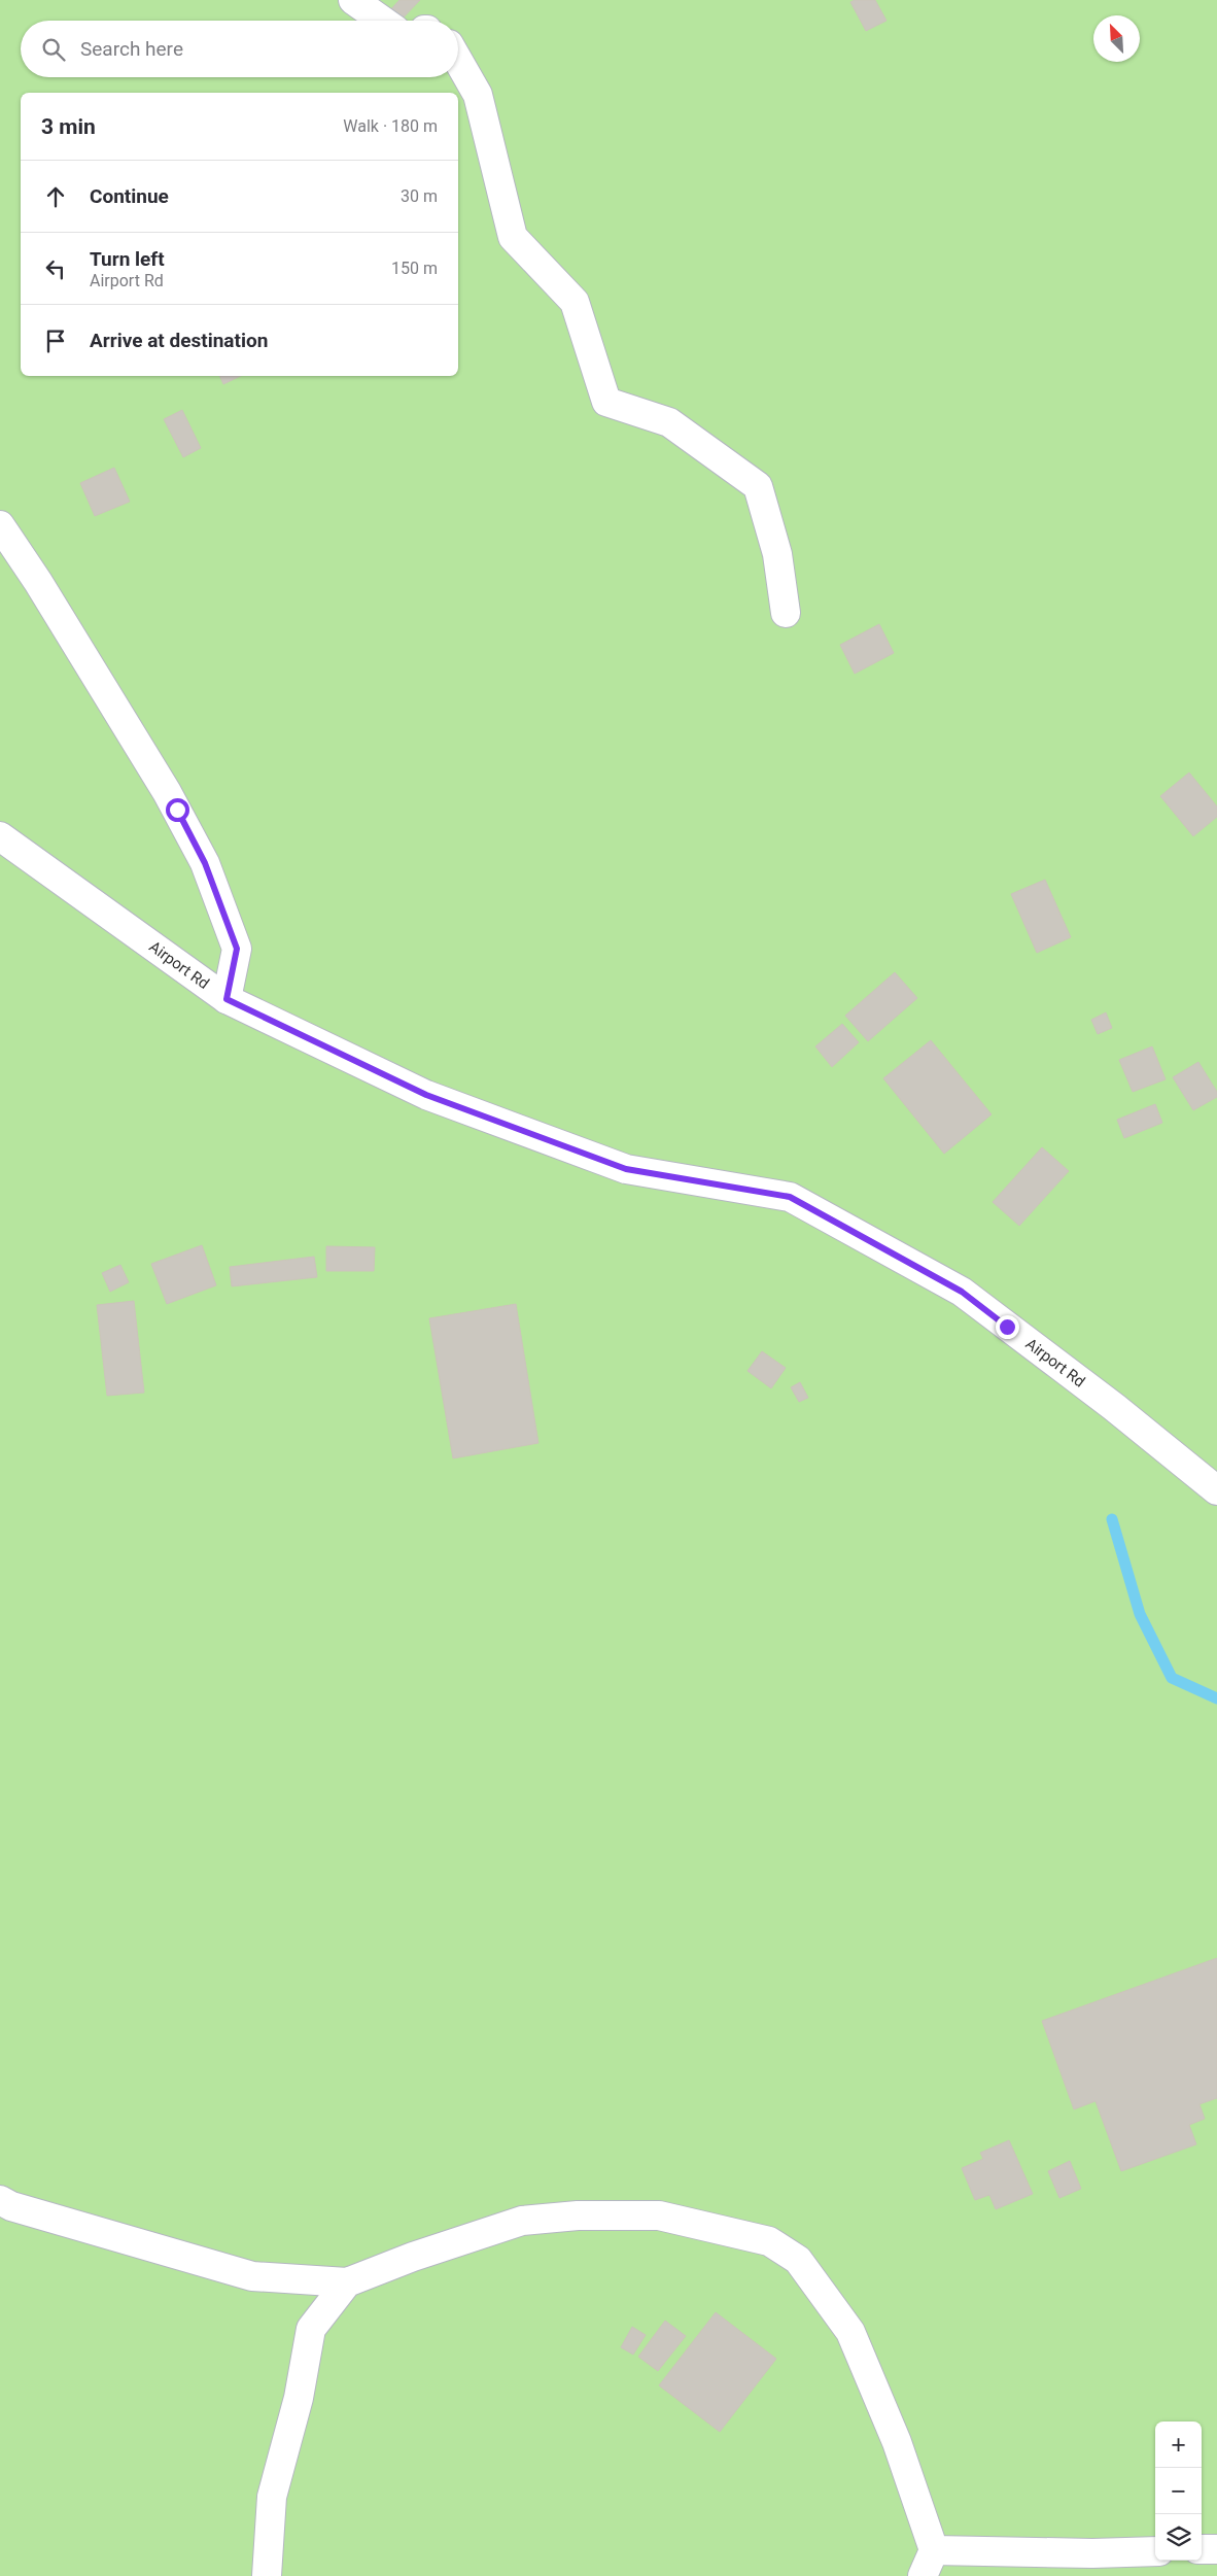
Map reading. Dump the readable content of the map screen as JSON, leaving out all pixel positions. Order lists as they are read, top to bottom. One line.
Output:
{"streets":{"street":["Airport Rd"]},"north":"top left","page":{"search":"Search here","heading":["3 min","Walk · 180 m"],"list":[["Continue","30 m"],["Turn left","Airport Rd","150 m"],"Arrive at destination"],"map_buttons":["+","−"]}}
